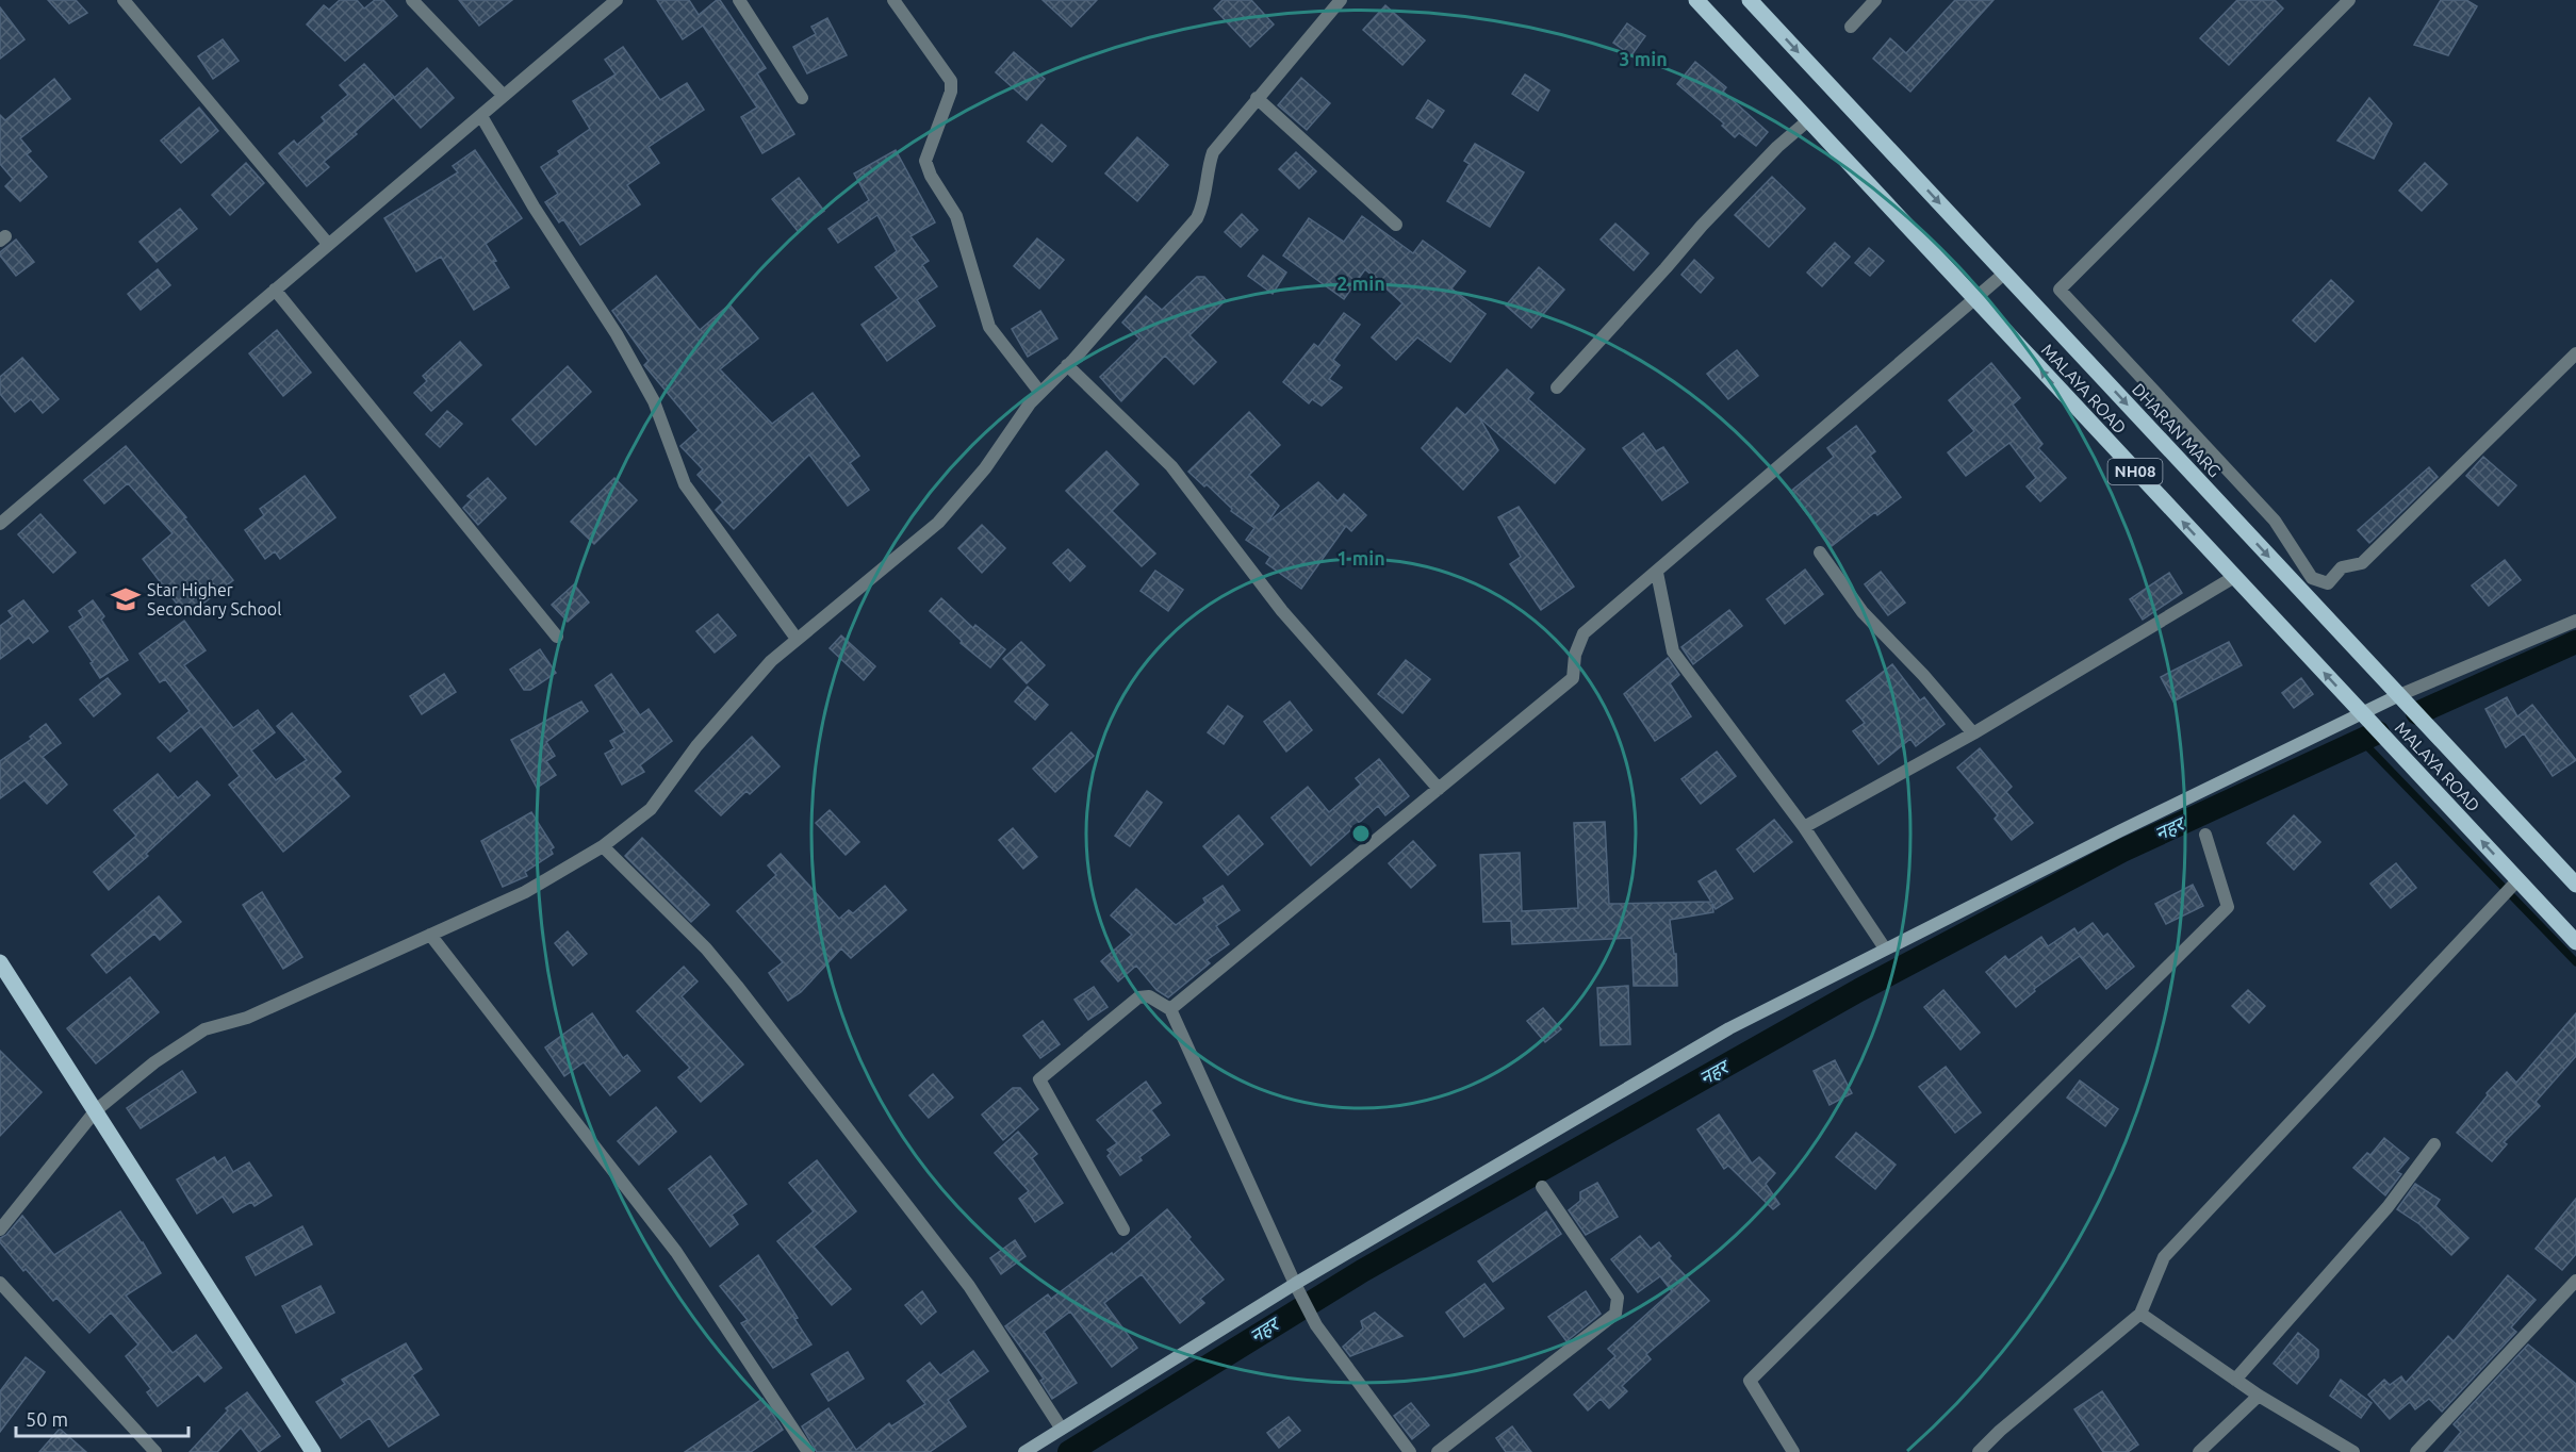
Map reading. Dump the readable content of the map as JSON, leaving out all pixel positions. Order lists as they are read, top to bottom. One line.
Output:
{"streets":{"main road":["MALAYA ROAD","DHARAN MARG","NH08"]},"one_way":["MALAYA ROAD","DHARAN MARG"],"water":["नहर"],"places":{"school or university":["Star Higher Secondary School"]},"scale_bar":"50 m","rings":["3 min","2 min","1 min"]}
